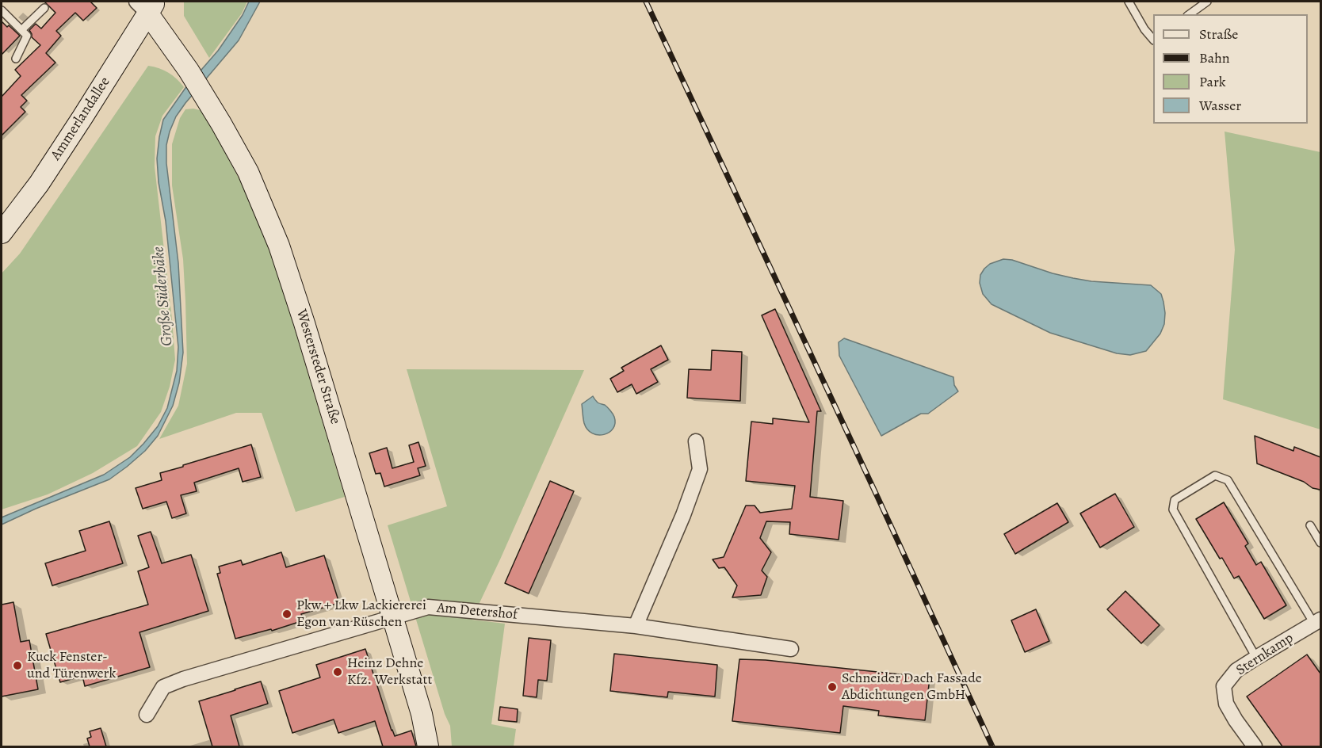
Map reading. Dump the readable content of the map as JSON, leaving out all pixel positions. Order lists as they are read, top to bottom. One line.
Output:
{"streets":{"main road":["Ammerlandallee","Westersteder Straße"],"street":["Am Detershof","Sternkamp"]},"crossings":[["Ammerlandallee","Westersteder Straße"],["Westersteder Straße","Am Detershof"]],"water":["Große Süderbäke"],"places":["Pkw + Lkw Lackiererei Egon van Rüschen","Kuck Fenster- und Türenwerk","Heinz Dehne Kfz. Werkstatt","Schneider Dach Fassade Abdichtungen GmbH"],"legend":["Straße","Bahn","Park","Wasser"]}
